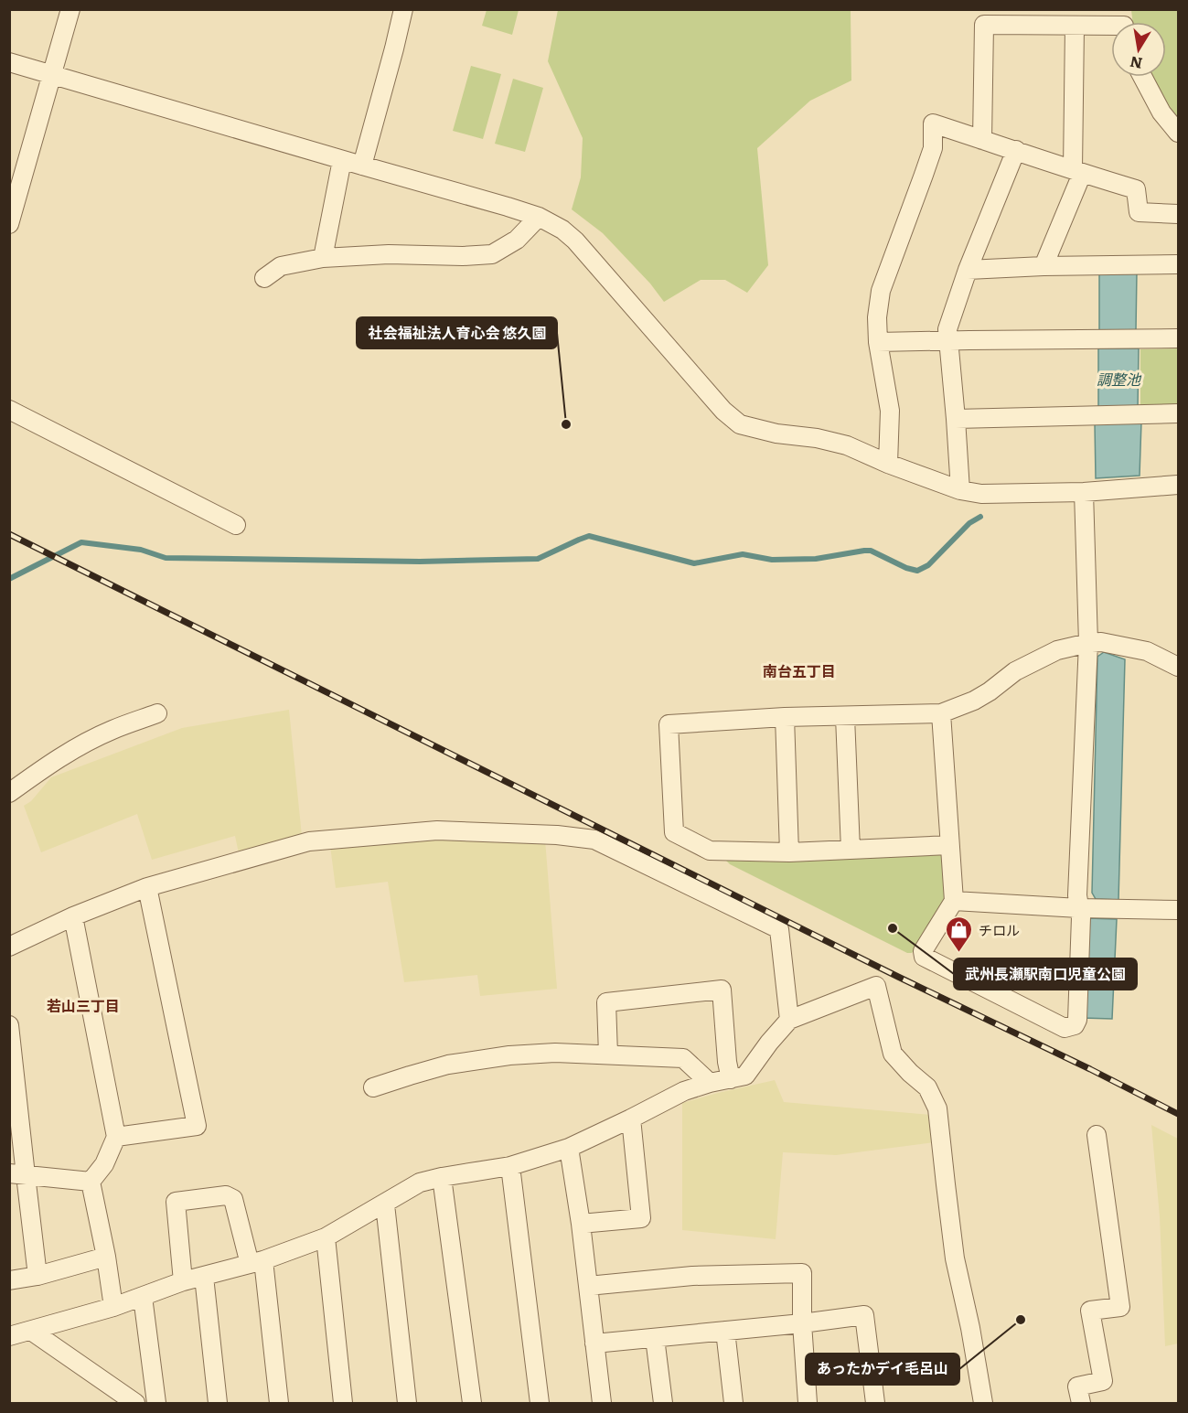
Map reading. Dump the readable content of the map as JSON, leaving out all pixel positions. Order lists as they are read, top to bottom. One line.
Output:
{"districts":["南台五丁目","若山三丁目"],"water":["調整池"],"places":{"other":["社会福祉法人育心会 悠久園","武州長瀬駅南口児童公園","あったかデイ毛呂山"],"shop":["チロル"]},"north":"bottom"}
